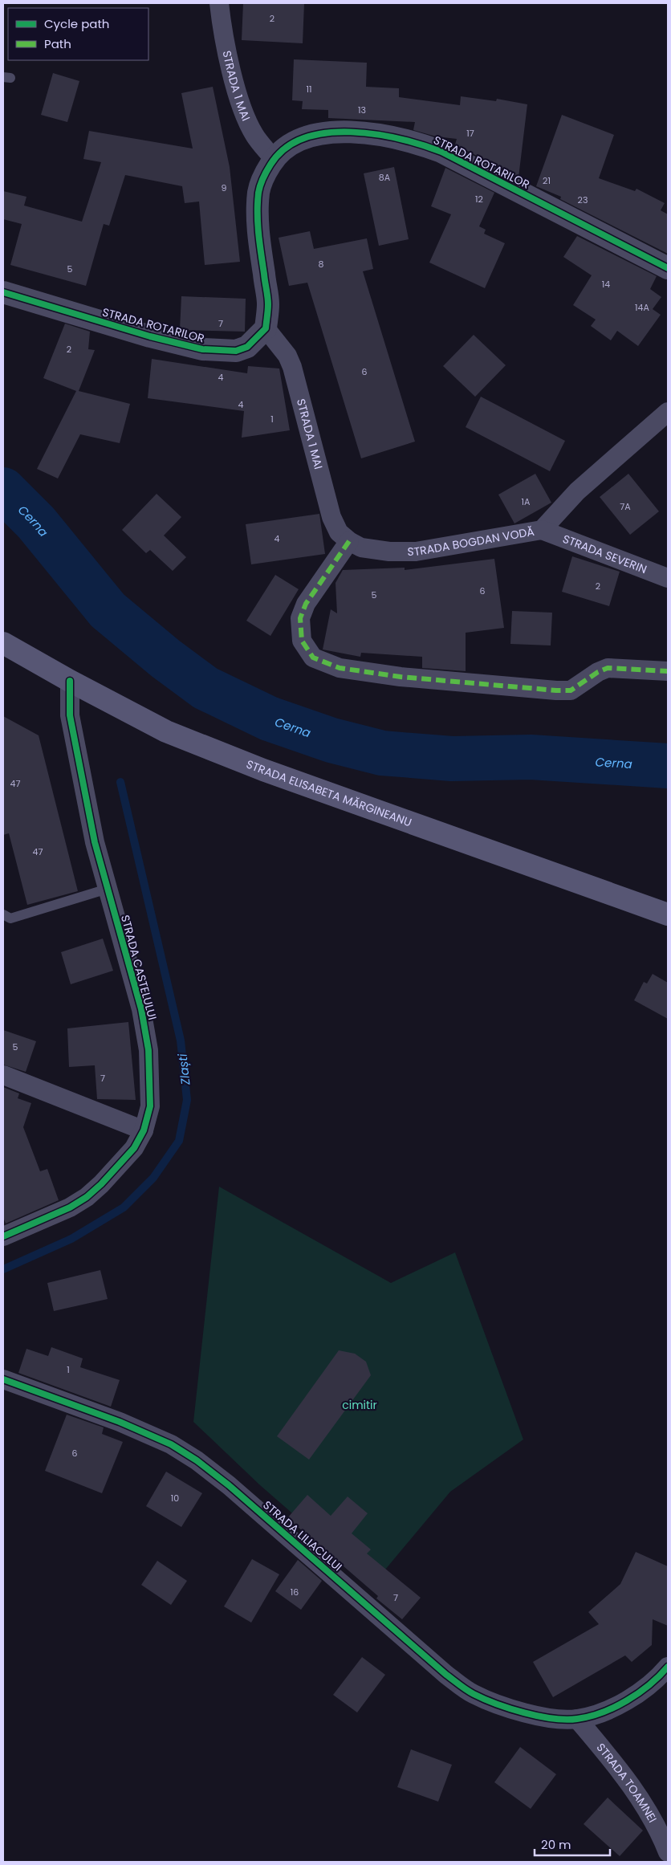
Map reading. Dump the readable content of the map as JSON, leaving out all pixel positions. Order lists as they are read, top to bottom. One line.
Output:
{"streets":{"main road":["STRADA ELISABETA MĂRGINEANU"],"street":["STRADA 1 MAI","STRADA ROTARILOR","STRADA BOGDAN VODĂ","STRADA SEVERIN","STRADA CASTELULUI","STRADA LILIACULUI","STRADA TOAMNEI"]},"crossings":[["STRADA 1 MAI","STRADA ROTARILOR"],["STRADA 1 MAI","STRADA BOGDAN VODĂ"],["STRADA BOGDAN VODĂ","STRADA SEVERIN"],["STRADA ELISABETA MĂRGINEANU","STRADA CASTELULUI"],["STRADA LILIACULUI","STRADA TOAMNEI"]],"water":["Cerna","Zlaști"],"parks":["cimitir"],"house_numbers":["2","11","13","17","8A","21","9","12","23","8","5","14","14A","7","2","6","4","4","1","1A","7A","4","2","6","5","47","47","5","7","1","6","10","16","7"],"legend":["Cycle path","Path"],"scale_bar":"20 m"}
